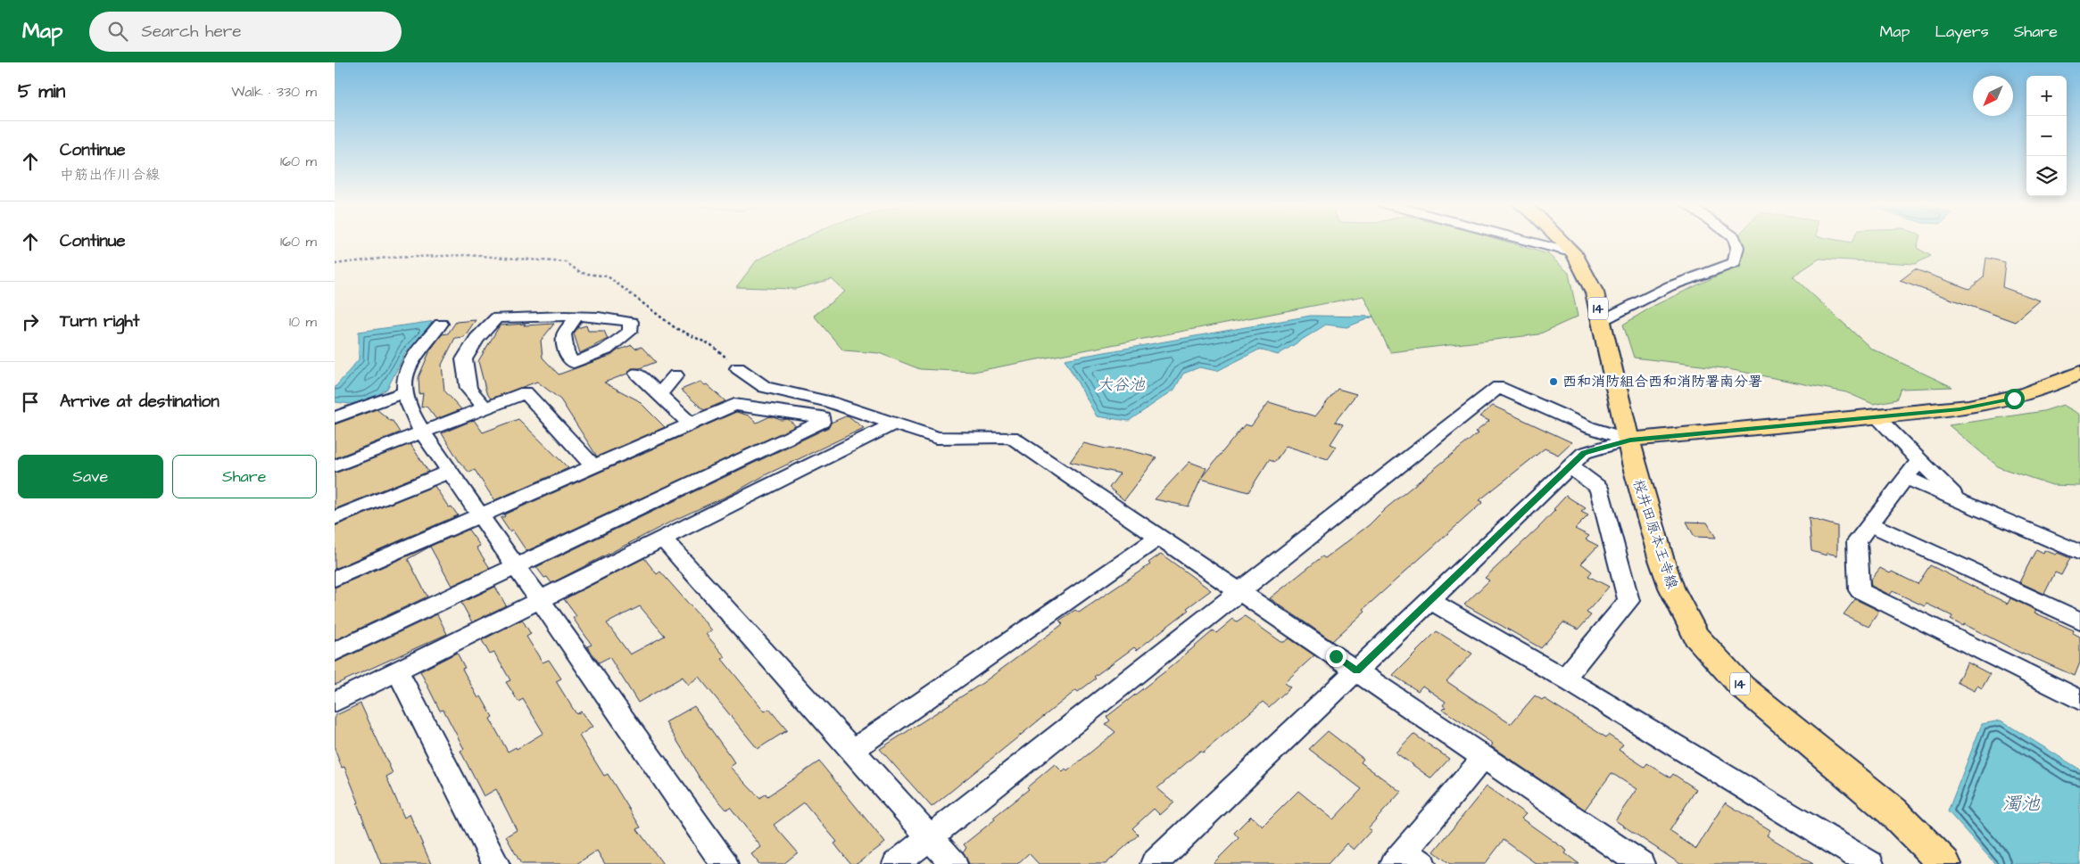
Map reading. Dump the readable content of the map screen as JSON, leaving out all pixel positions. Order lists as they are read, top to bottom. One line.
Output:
{"streets":{"main road":["14","桜井田原本王寺線"]},"water":["大谷池","濁池"],"places":["西和消防組合西和消防署南分署"],"north":"bottom left","page":{"header":"Map","search":"Search here","nav":["Map","Layers","Share"],"heading":["5 min","Walk · 330 m"],"map_buttons":["+","−"],"list":[["Continue","中筋出作川合線","160 m"],["Continue","160 m"],["Turn right","10 m"],"Arrive at destination"],"buttons":["Save","Share"]}}
